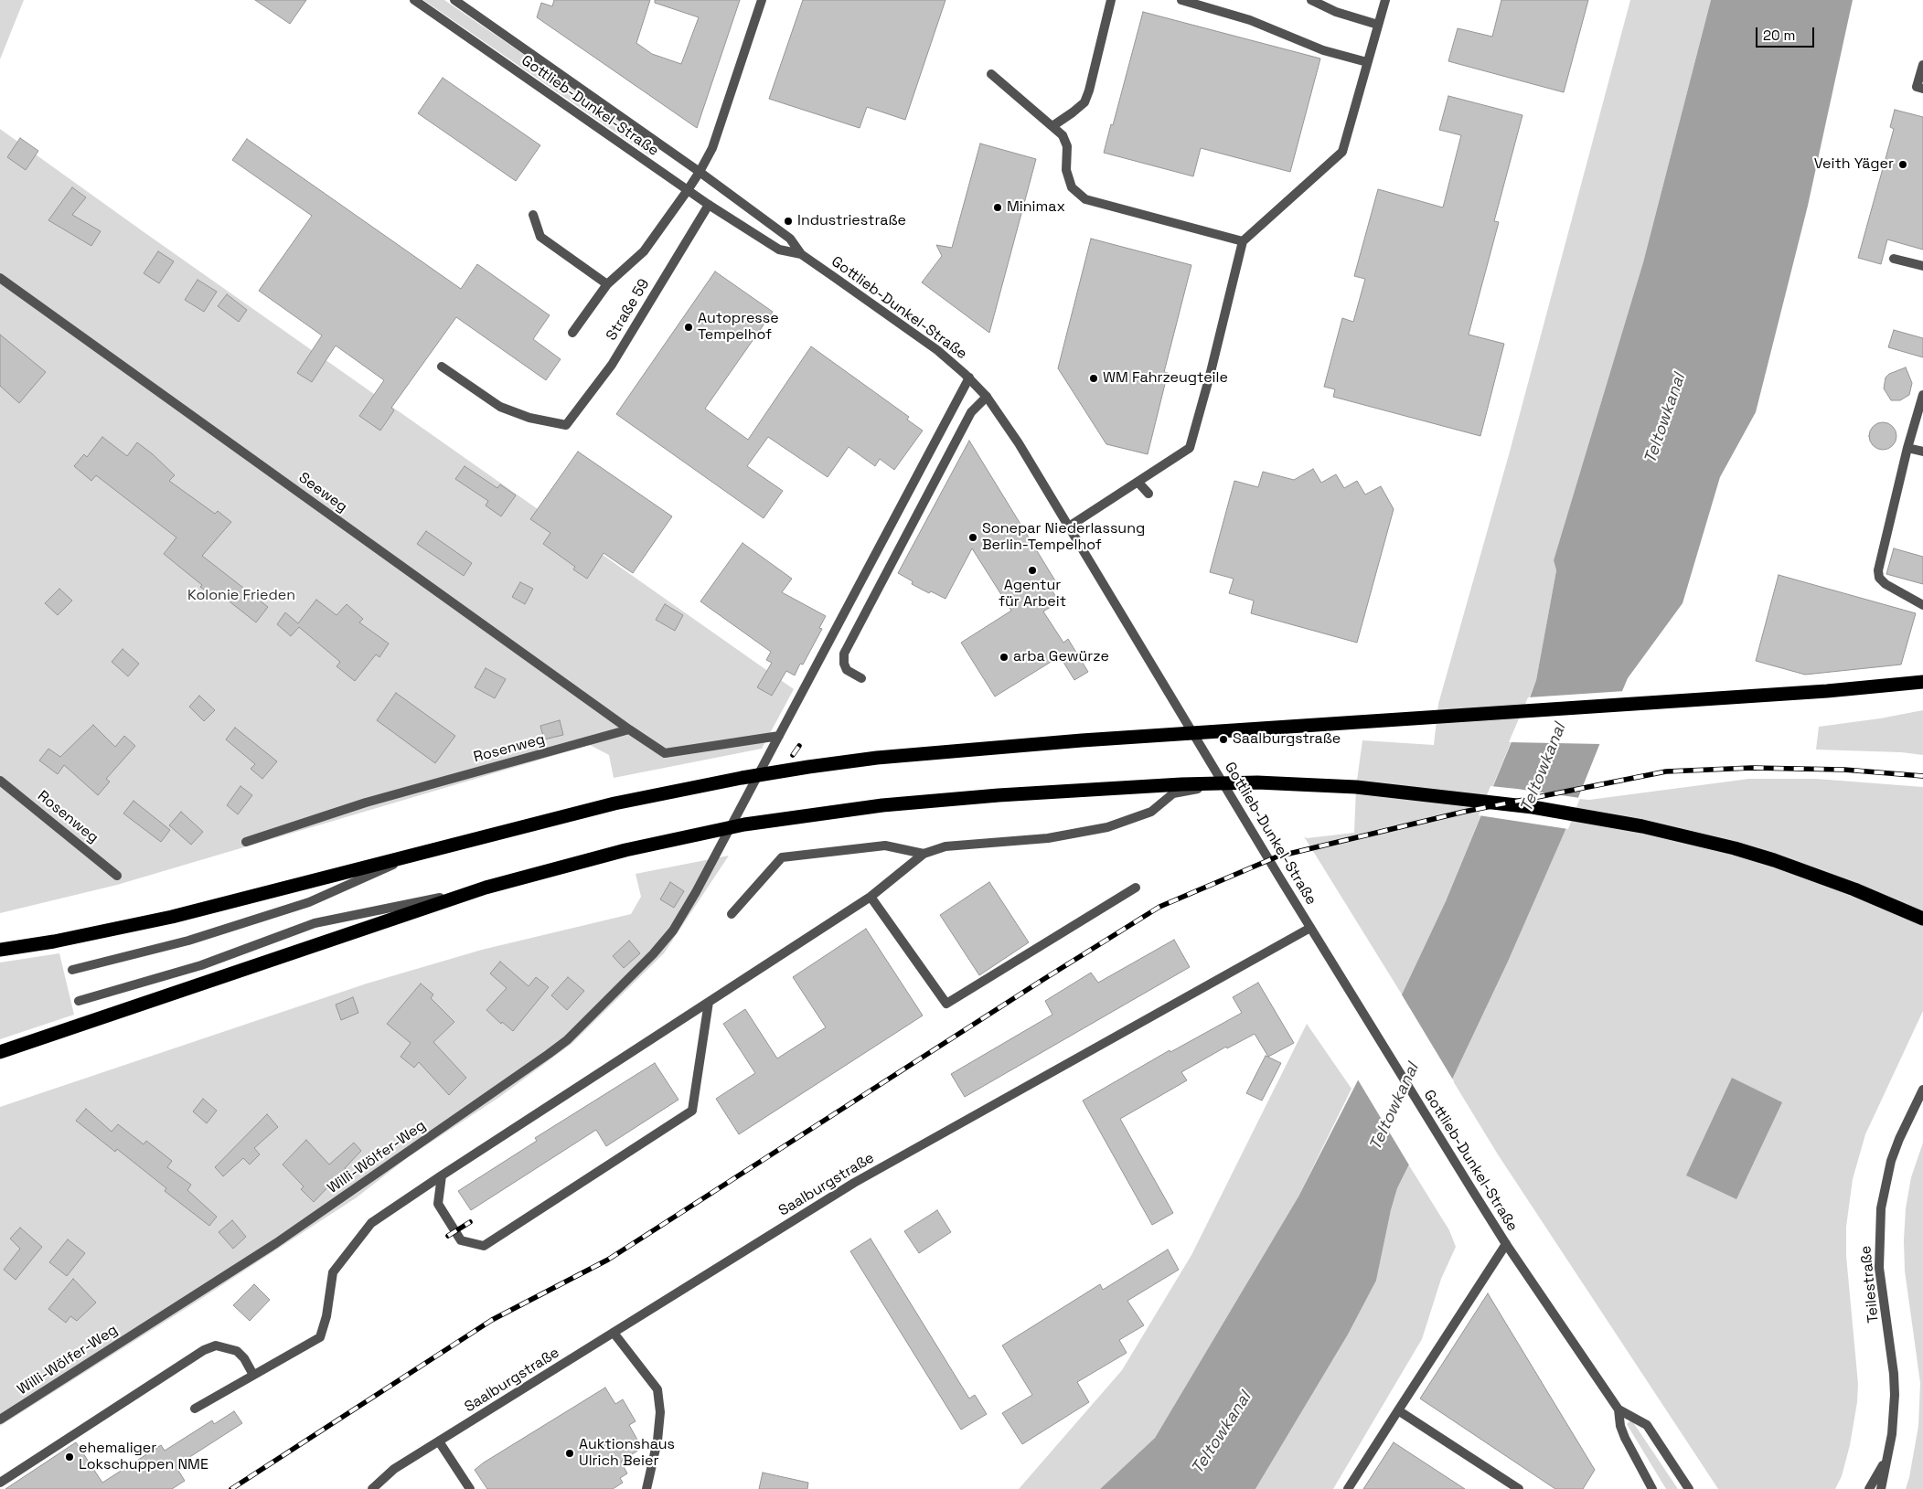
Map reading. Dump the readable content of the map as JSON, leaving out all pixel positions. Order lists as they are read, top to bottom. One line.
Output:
{"streets":{"street":["Gottlieb-Dunkel-Straße","Straße 59","Seeweg","Rosenweg","Willi-Wölfer-Weg","Saalburgstraße","Teilestraße"]},"crossings":[["Gottlieb-Dunkel-Straße","Straße 59"],["Gottlieb-Dunkel-Straße","Willi-Wölfer-Weg"],["Gottlieb-Dunkel-Straße","Saalburgstraße"],["Seeweg","Rosenweg"]],"water":["Teltowkanal"],"parks":["Kolonie Frieden"],"places":["Veith Yäger","Minimax","Industriestraße","Autopresse Tempelhof","WM Fahrzeugteile","Sonepar Niederlassung Berlin-Tempelhof","Agentur für Arbeit","arba Gewürze","Saalburgstraße","Auktionshaus Ulrich Beier","ehemaliger Lokschuppen NME"],"scale_bar":"20 m"}
